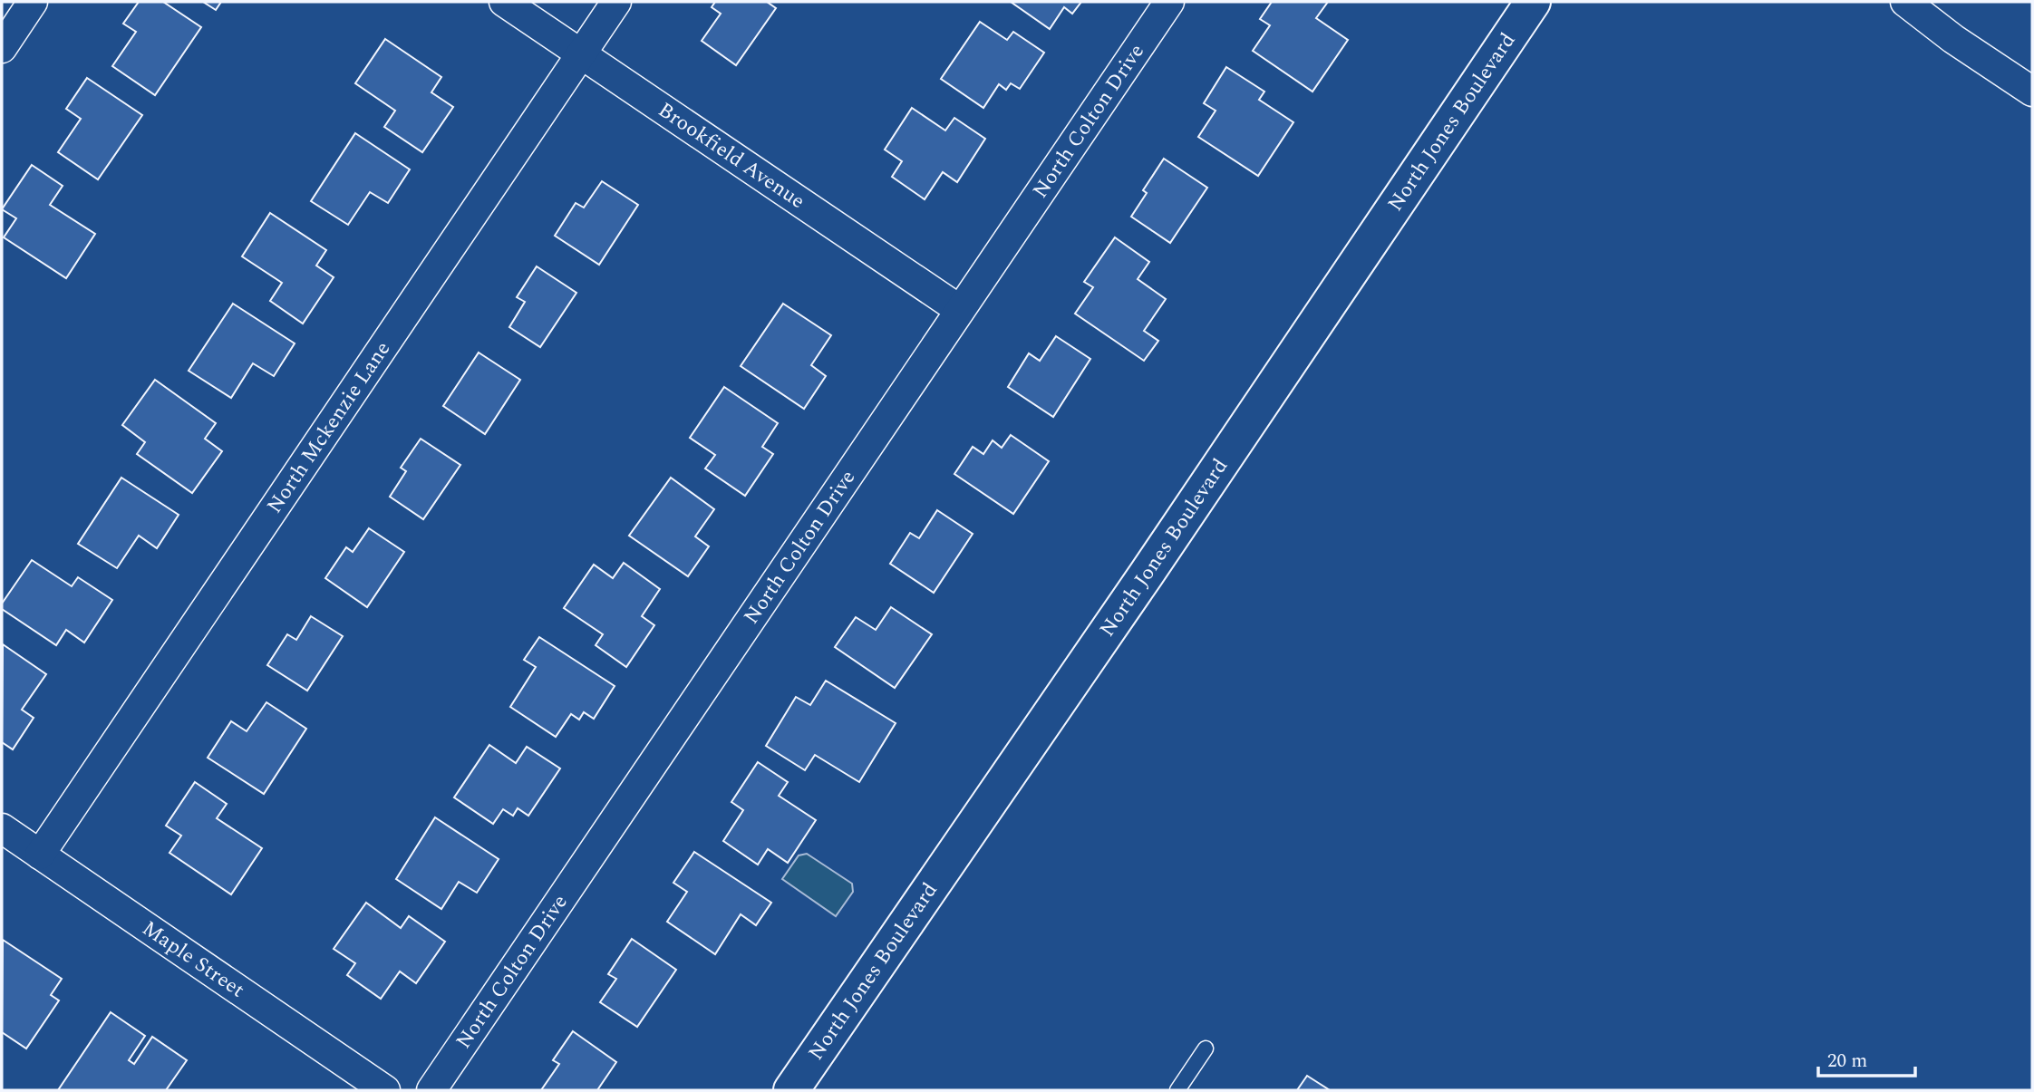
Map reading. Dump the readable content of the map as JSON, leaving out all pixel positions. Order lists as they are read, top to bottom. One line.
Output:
{"streets":{"street":["North Colton Drive","North Jones Boulevard","Brookfield Avenue","North Mckenzie Lane","Maple Street"]},"crossings":[["North Colton Drive","Brookfield Avenue"],["Brookfield Avenue","North Mckenzie Lane"],["North Mckenzie Lane","Maple Street"]],"scale_bar":"20 m"}
